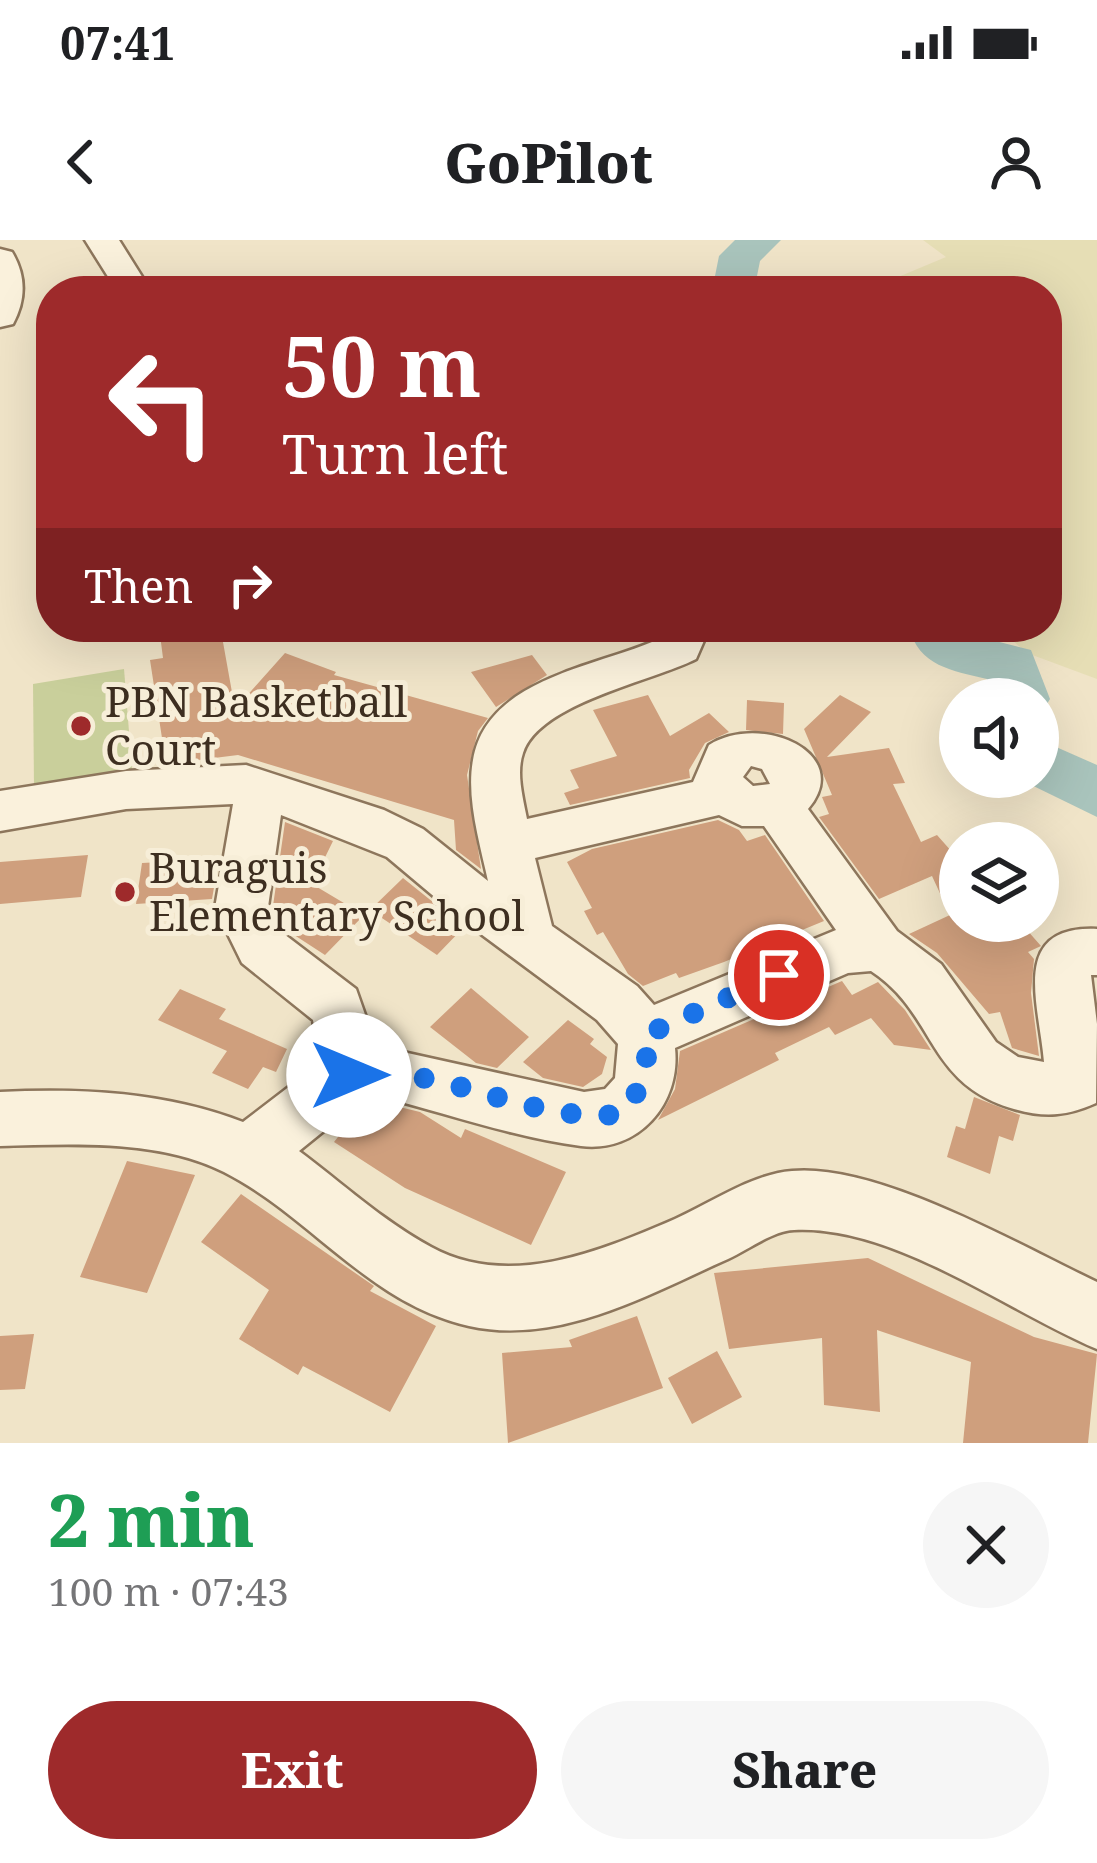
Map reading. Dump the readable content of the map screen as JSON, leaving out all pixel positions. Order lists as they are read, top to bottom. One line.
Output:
{"places":["PBN Basketball Court","Buraguis Elementary School"],"page":{"status":"07:41","header":"GoPilot","turn":["50 m","Turn left"],"then":"Then","heading":["2 min","100 m · 07:43"],"buttons":["Exit","Share"]}}
